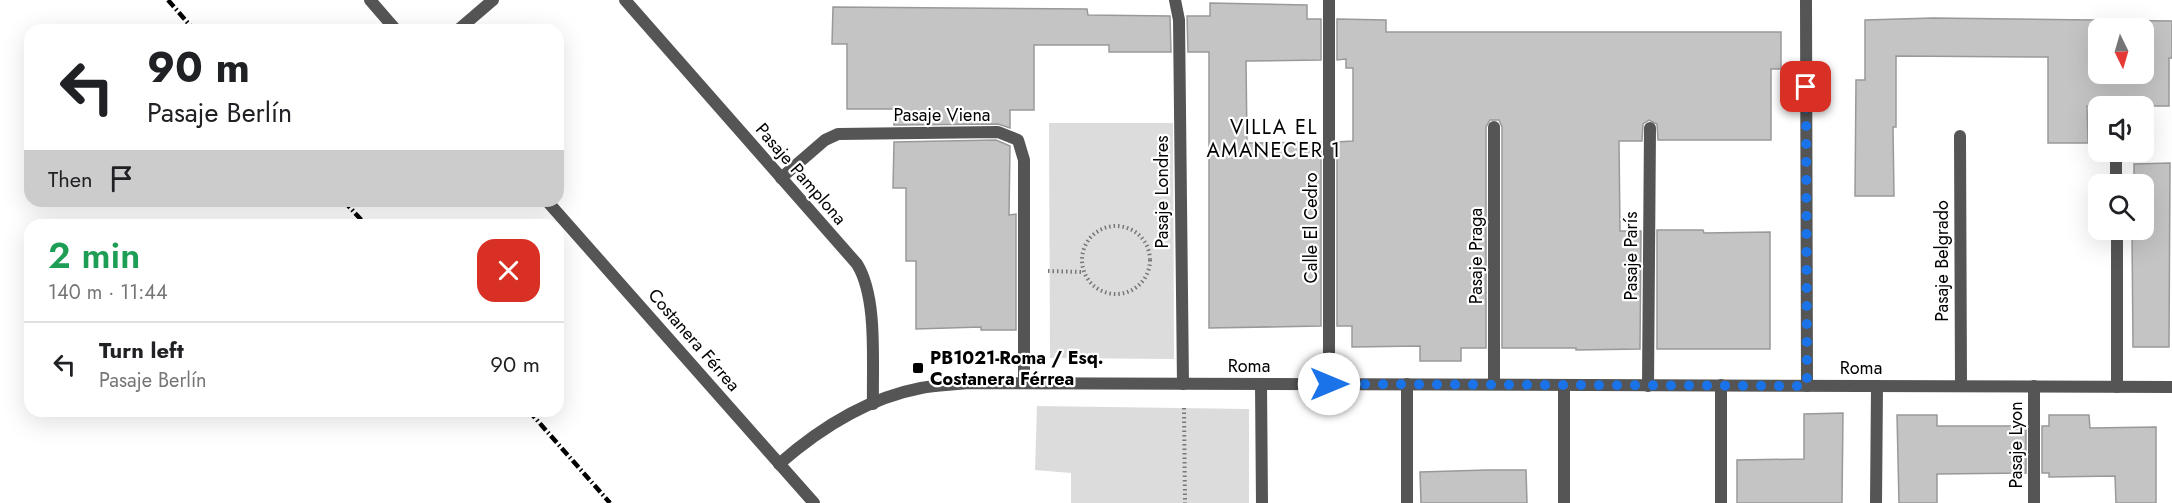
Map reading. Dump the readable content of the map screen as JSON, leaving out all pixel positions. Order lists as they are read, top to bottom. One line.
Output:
{"streets":{"street":["Pasaje Viena","Pasaje Pamplona","Pasaje Londres","Calle El Cedro","Pasaje Praga","Pasaje París","Pasaje Belgrado","Costanera Férrea","Roma","Pasaje Lyon"]},"crossings":[["Pasaje Viena","Pasaje Pamplona"],["Pasaje Viena","Roma"],["Pasaje Pamplona","Roma"],["Pasaje Londres","Roma"],["Calle El Cedro","Roma"],["Pasaje Praga","Roma"],["Pasaje París","Roma"],["Pasaje Belgrado","Roma"],["Costanera Férrea","Roma"],["Roma","Pasaje Lyon"]],"districts":["VILLA EL AMANECER 1"],"places":{"transit":["PB1021-Roma / Esq. Costanera Férrea"]},"north":"bottom","page":{"turn":["90 m","Pasaje Berlín"],"then":"Then","heading":["2 min","140 m · 11:44"],"list":[{"name":"Turn left","note":"Pasaje Berlín","value":"90 m"}]}}
